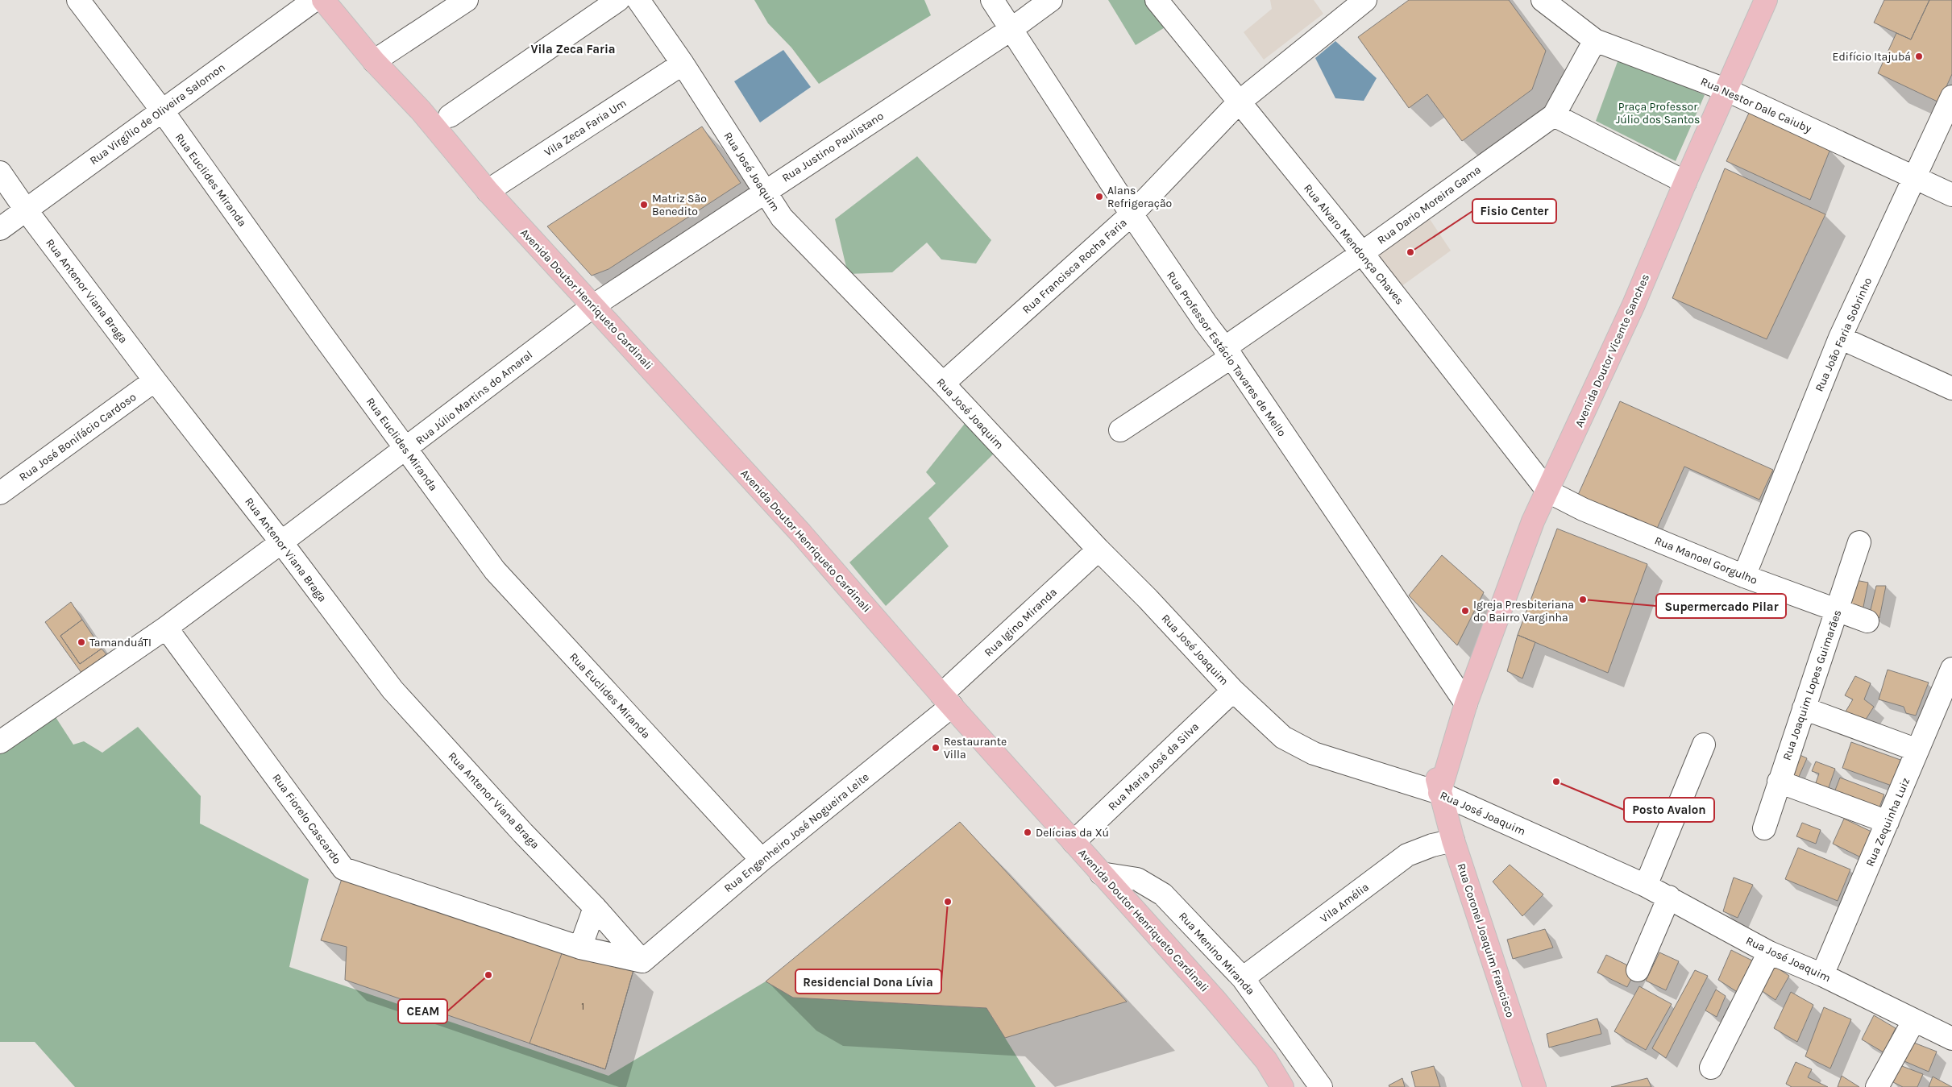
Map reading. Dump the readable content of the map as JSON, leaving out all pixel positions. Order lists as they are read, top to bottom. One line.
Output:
{"streets":{"main road":["Avenida Doutor Henriqueto Cardinali","Avenida Doutor Vicente Sanches","Rua Coronel Joaquim Francisco"],"street":["Rua Nestor Dale Caiuby","Rua Virgílio de Oliveira Salomon","Vila Zeca Faria Um","Rua Justino Paulistano","Rua José Joaquim","Rua Euclides Miranda","Rua Dario Moreira Gama","Rua Alvaro Mendonça Chaves","Rua Francisca Rocha Faria","Rua Antenor Viana Braga","Rua João Faria Sobrinho","Rua Professor Estácio Tavares de Mello","Rua Júlio Martins do Amaral","Rua José Bonifácio Cardoso","Rua Manoel Gorgulho","Rua Igino Miranda","Rua Joaquim Lopes Guimarães","Rua Maria José da Silva","Rua Fiorelo Cascardo","Rua Zequinha Luiz","Rua Engenheiro José Nogueira Leite","Vila Amélia","Rua Menino Miranda"]},"crossings":[["Rua Nestor Dale Caiuby","Rua João Faria Sobrinho"],["Rua Nestor Dale Caiuby","Avenida Doutor Vicente Sanches"],["Rua Virgílio de Oliveira Salomon","Rua Euclides Miranda"],["Rua Virgílio de Oliveira Salomon","Rua Antenor Viana Braga"],["Vila Zeca Faria Um","Rua José Joaquim"],["Vila Zeca Faria Um","Avenida Doutor Henriqueto Cardinali"],["Rua Justino Paulistano","Rua José Joaquim"],["Rua Justino Paulistano","Avenida Doutor Henriqueto Cardinali"],["Rua Justino Paulistano","Rua Professor Estácio Tavares de Mello"],["Rua Justino Paulistano","Rua Júlio Martins do Amaral"],["Rua José Joaquim","Rua Francisca Rocha Faria"],["Rua José Joaquim","Avenida Doutor Vicente Sanches"],["Rua José Joaquim","Rua Igino Miranda"],["Rua José Joaquim","Rua Maria José da Silva"],["Rua José Joaquim","Rua Zequinha Luiz"],["Rua José Joaquim","Rua Coronel Joaquim Francisco"],["Rua Euclides Miranda","Rua Júlio Martins do Amaral"],["Rua Euclides Miranda","Rua Engenheiro José Nogueira Leite"],["Rua Dario Moreira Gama","Rua Alvaro Mendonça Chaves"],["Rua Dario Moreira Gama","Rua Professor Estácio Tavares de Mello"],["Rua Alvaro Mendonça Chaves","Rua Francisca Rocha Faria"],["Rua Alvaro Mendonça Chaves","Avenida Doutor Vicente Sanches"],["Rua Alvaro Mendonça Chaves","Rua Manoel Gorgulho"],["Rua Francisca Rocha Faria","Rua Professor Estácio Tavares de Mello"],["Rua Antenor Viana Braga","Rua Júlio Martins do Amaral"],["Rua Antenor Viana Braga","Rua José Bonifácio Cardoso"],["Rua Antenor Viana Braga","Rua Fiorelo Cascardo"],["Rua Antenor Viana Braga","Rua Engenheiro José Nogueira Leite"],["Avenida Doutor Henriqueto Cardinali","Rua Júlio Martins do Amaral"],["Avenida Doutor Henriqueto Cardinali","Rua Igino Miranda"],["Avenida Doutor Henriqueto Cardinali","Rua Maria José da Silva"],["Avenida Doutor Henriqueto Cardinali","Rua Engenheiro José Nogueira Leite"],["Avenida Doutor Henriqueto Cardinali","Rua Menino Miranda"],["Rua João Faria Sobrinho","Rua Manoel Gorgulho"],["Avenida Doutor Vicente Sanches","Rua Professor Estácio Tavares de Mello"],["Avenida Doutor Vicente Sanches","Rua Manoel Gorgulho"],["Avenida Doutor Vicente Sanches","Rua Coronel Joaquim Francisco"],["Rua Júlio Martins do Amaral","Rua Fiorelo Cascardo"],["Rua Manoel Gorgulho","Rua Joaquim Lopes Guimarães"],["Rua Igino Miranda","Rua Engenheiro José Nogueira Leite"],["Rua Fiorelo Cascardo","Rua Engenheiro José Nogueira Leite"],["Vila Amélia","Rua Coronel Joaquim Francisco"],["Vila Amélia","Rua Menino Miranda"]],"districts":["Vila Zeca Faria"],"parks":["Praça Professor Júlio dos Santos"],"places":["Edifício Itajubá","Alans Refrigeração","Matriz São Benedito","Fisio Center","Supermercado Pilar","Igreja Presbiteriana do Bairro Varginha","TamanduáTI","Restaurante Villa","Posto Avalon","Delícias da Xú","Residencial Dona Lívia","CEAM"],"house_numbers":["1"]}
